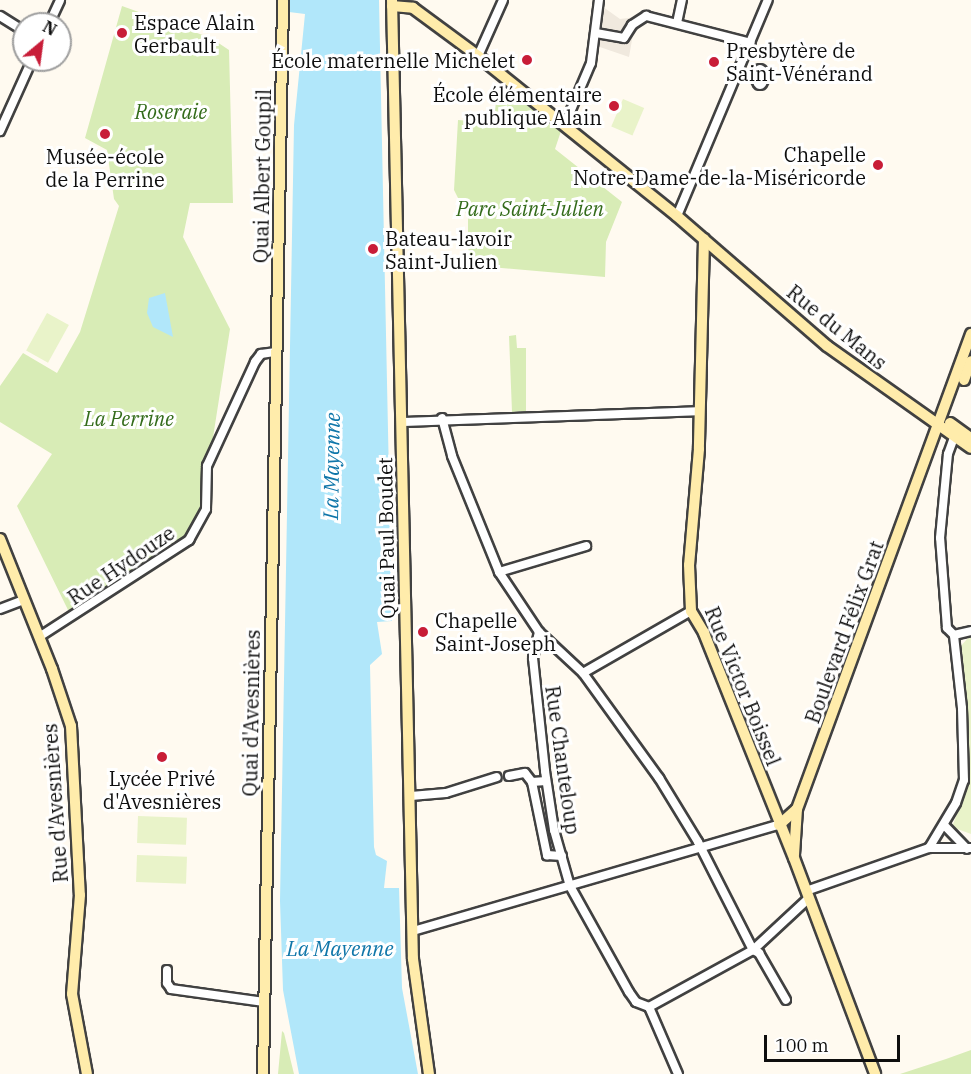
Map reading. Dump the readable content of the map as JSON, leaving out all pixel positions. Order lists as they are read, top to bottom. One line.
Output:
{"streets":{"street":["Quai Albert Goupil","Rue du Mans","Quai Paul Boudet","Rue Hydouze","Boulevard Félix Grat","Rue Victor Boissel","Quai d'Avesnières","Rue Chanteloup","Rue d'Avesnières"]},"crossings":[["Quai Albert Goupil","Rue Hydouze"],["Quai Albert Goupil","Quai d'Avesnières"],["Rue du Mans","Quai Paul Boudet"],["Rue du Mans","Boulevard Félix Grat"],["Rue du Mans","Rue Victor Boissel"],["Rue Hydouze","Quai d'Avesnières"],["Rue Hydouze","Rue d'Avesnières"],["Boulevard Félix Grat","Rue Victor Boissel"]],"water":["La Mayenne"],"parks":["Roseraie","Parc Saint-Julien","La Perrine"],"places":["Espace Alain Gerbault","École maternelle Michelet","Presbytère de Saint-Vénérand","École élémentaire publique Alain","Musée-école de la Perrine","Chapelle Notre-Dame-de-la-Miséricorde","Bateau-lavoir Saint-Julien","Chapelle Saint-Joseph","Lycée Privé d'Avesnières"],"scale_bar":"100 m","north":"top right"}
